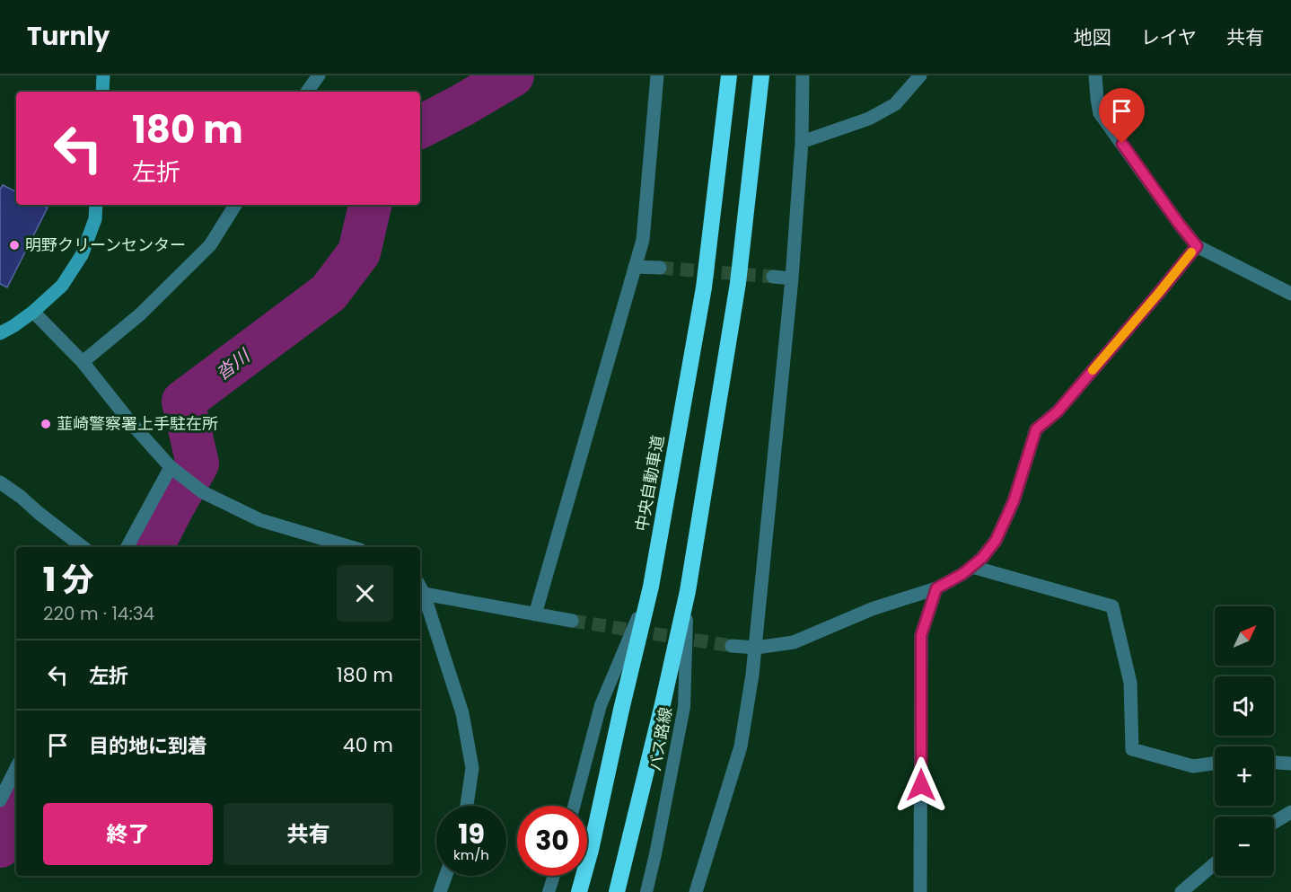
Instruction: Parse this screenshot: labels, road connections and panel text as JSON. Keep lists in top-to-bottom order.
{
  "streets": {
    "highway": ["中央自動車道"],
    "lane": ["バス路線"]
  },
  "water": ["沓川"],
  "places": ["明野クリーンセンター", "韮崎警察署上手駐在所"],
  "north": "top right",
  "page": {
    "header": "Turnly",
    "nav": ["地図", "レイヤ", "共有"],
    "turn": ["180 m", "左折"],
    "heading": ["1 分", "220 m · 14:34"],
    "map_buttons": ["+", "−"],
    "list": [
      {
        "name": "左折",
        "value": "180 m"
      },
      {
        "name": "目的地に到着",
        "value": "40 m"
      }
    ],
    "buttons": ["終了", "共有"],
    "speed": "19 km/h",
    "limit": "30"
  }
}
